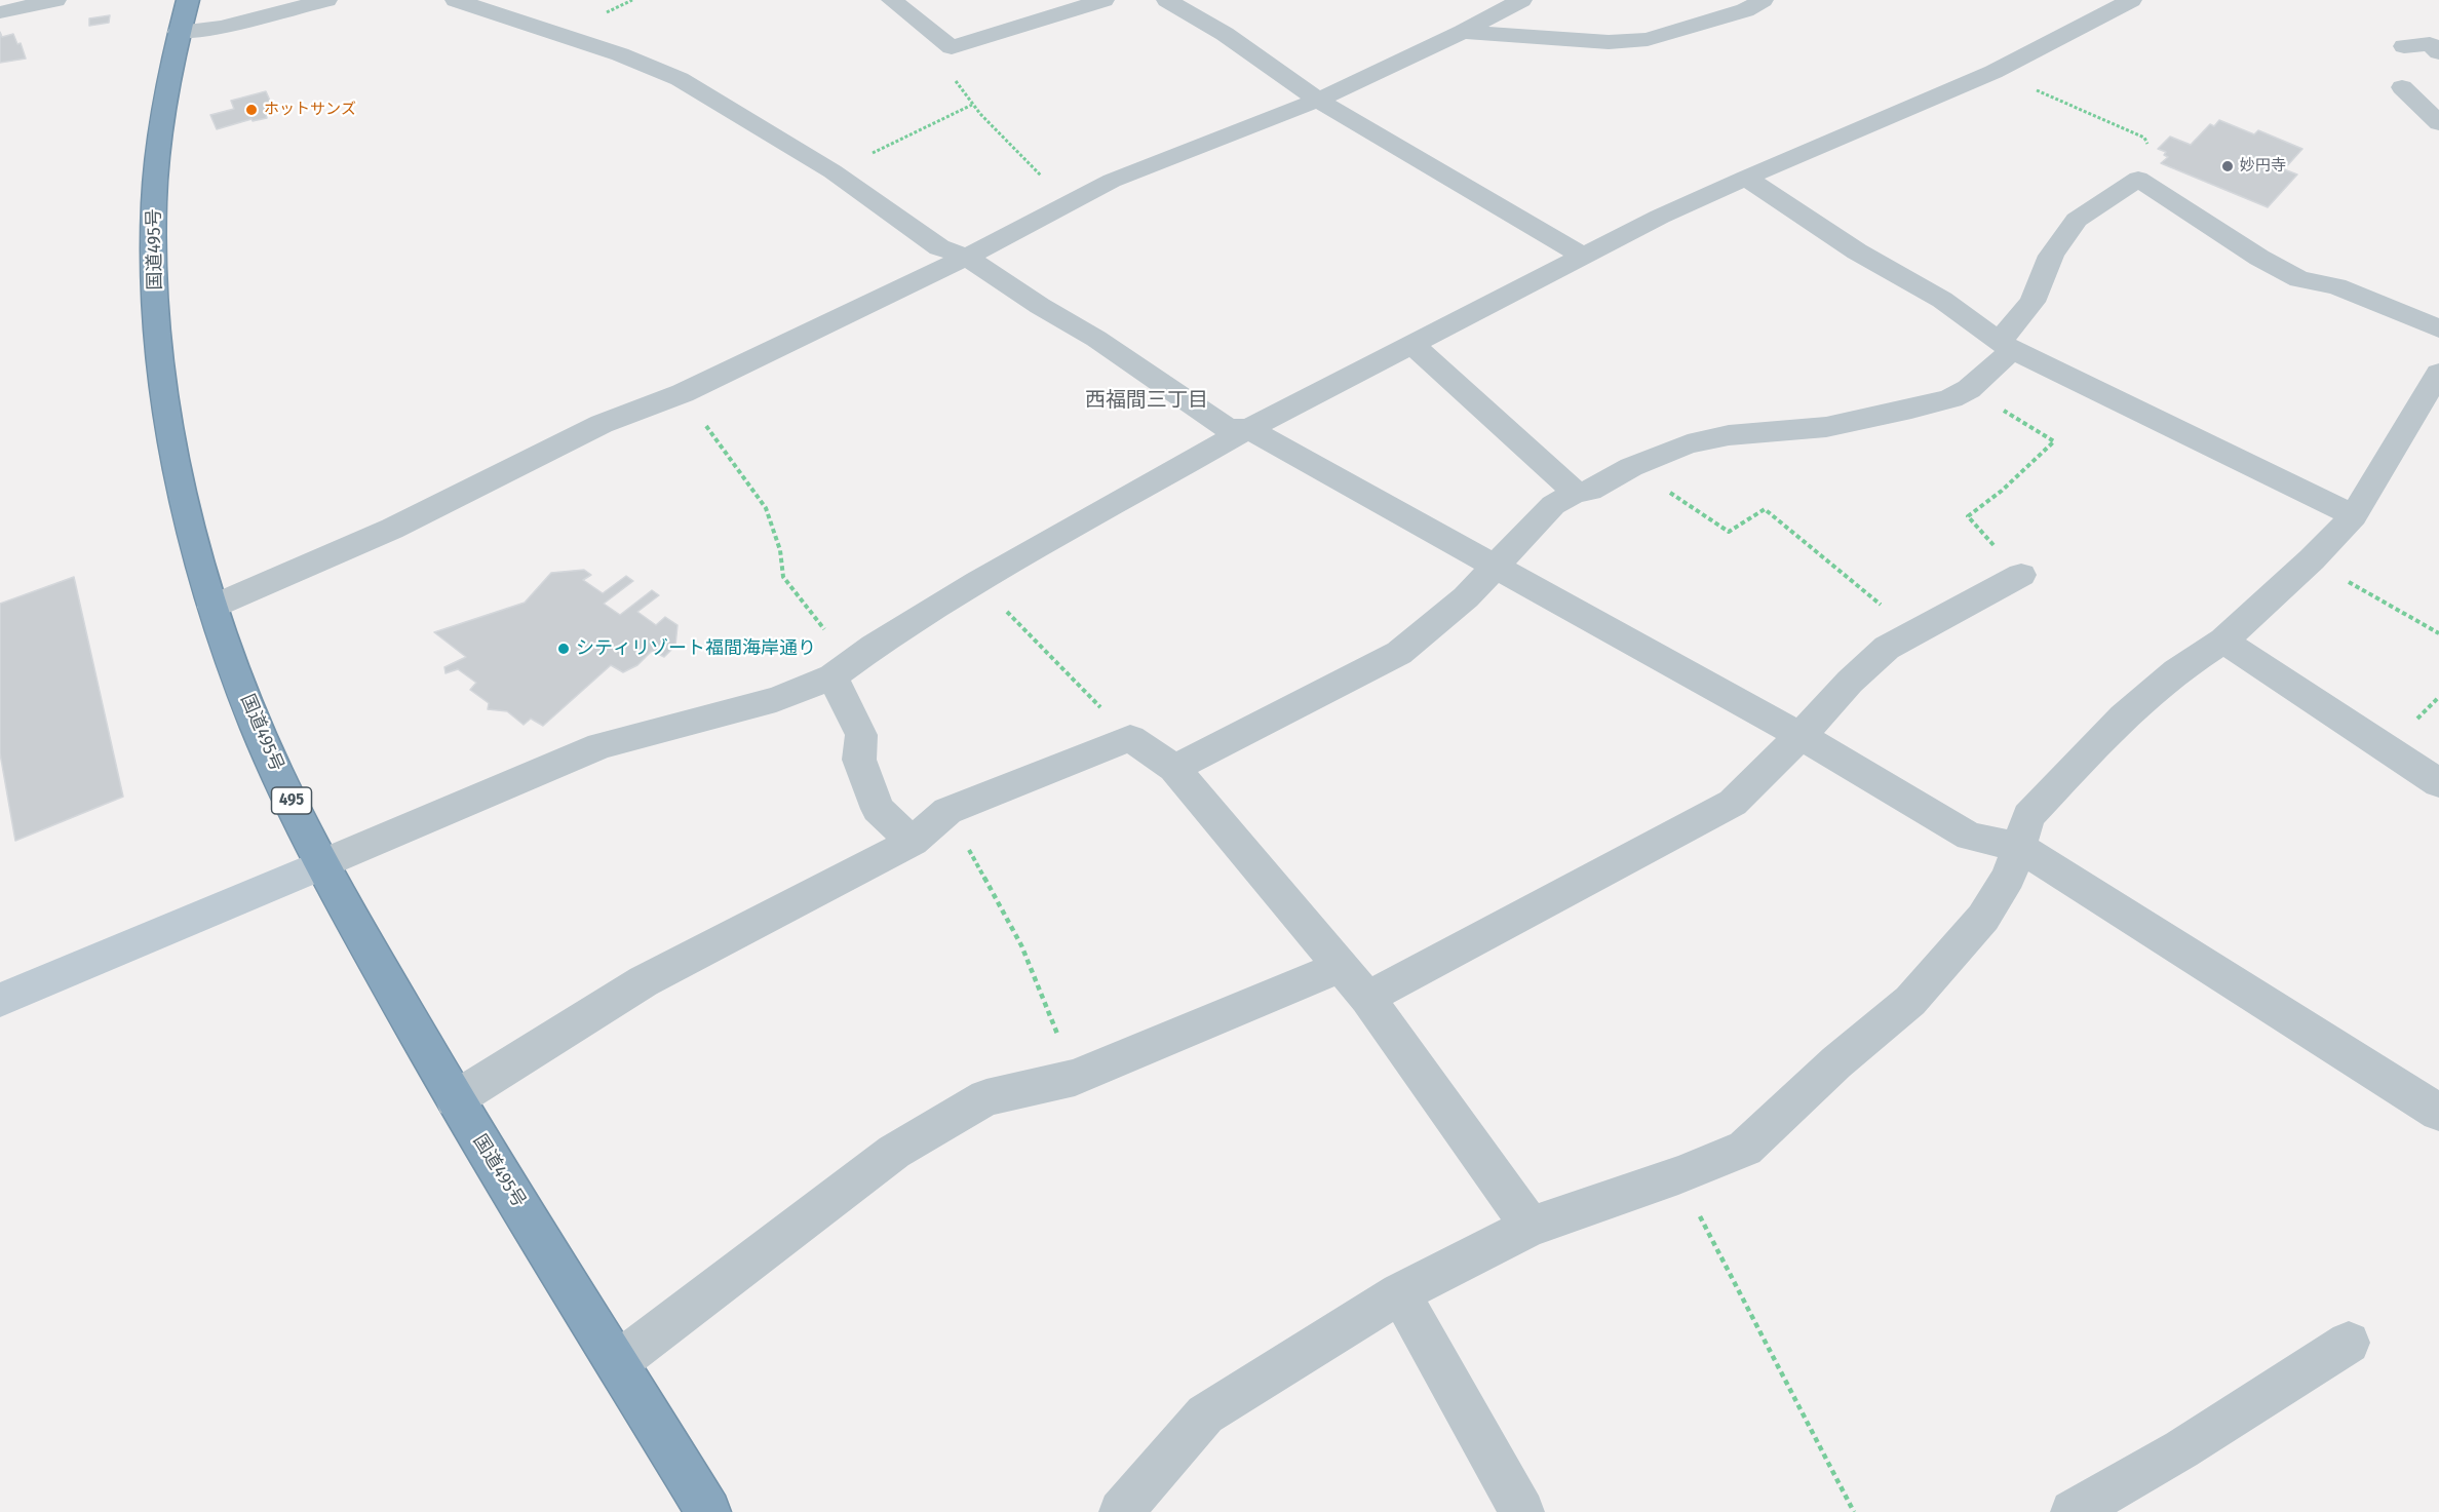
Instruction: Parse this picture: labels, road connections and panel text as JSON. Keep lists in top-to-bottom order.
{
  "streets": {
    "highway": ["国道495号", "495"]
  },
  "districts": ["西福間三丁目"],
  "places": ["ホットサンズ", "妙円寺", "シティリゾート福間海岸通り"]
}
